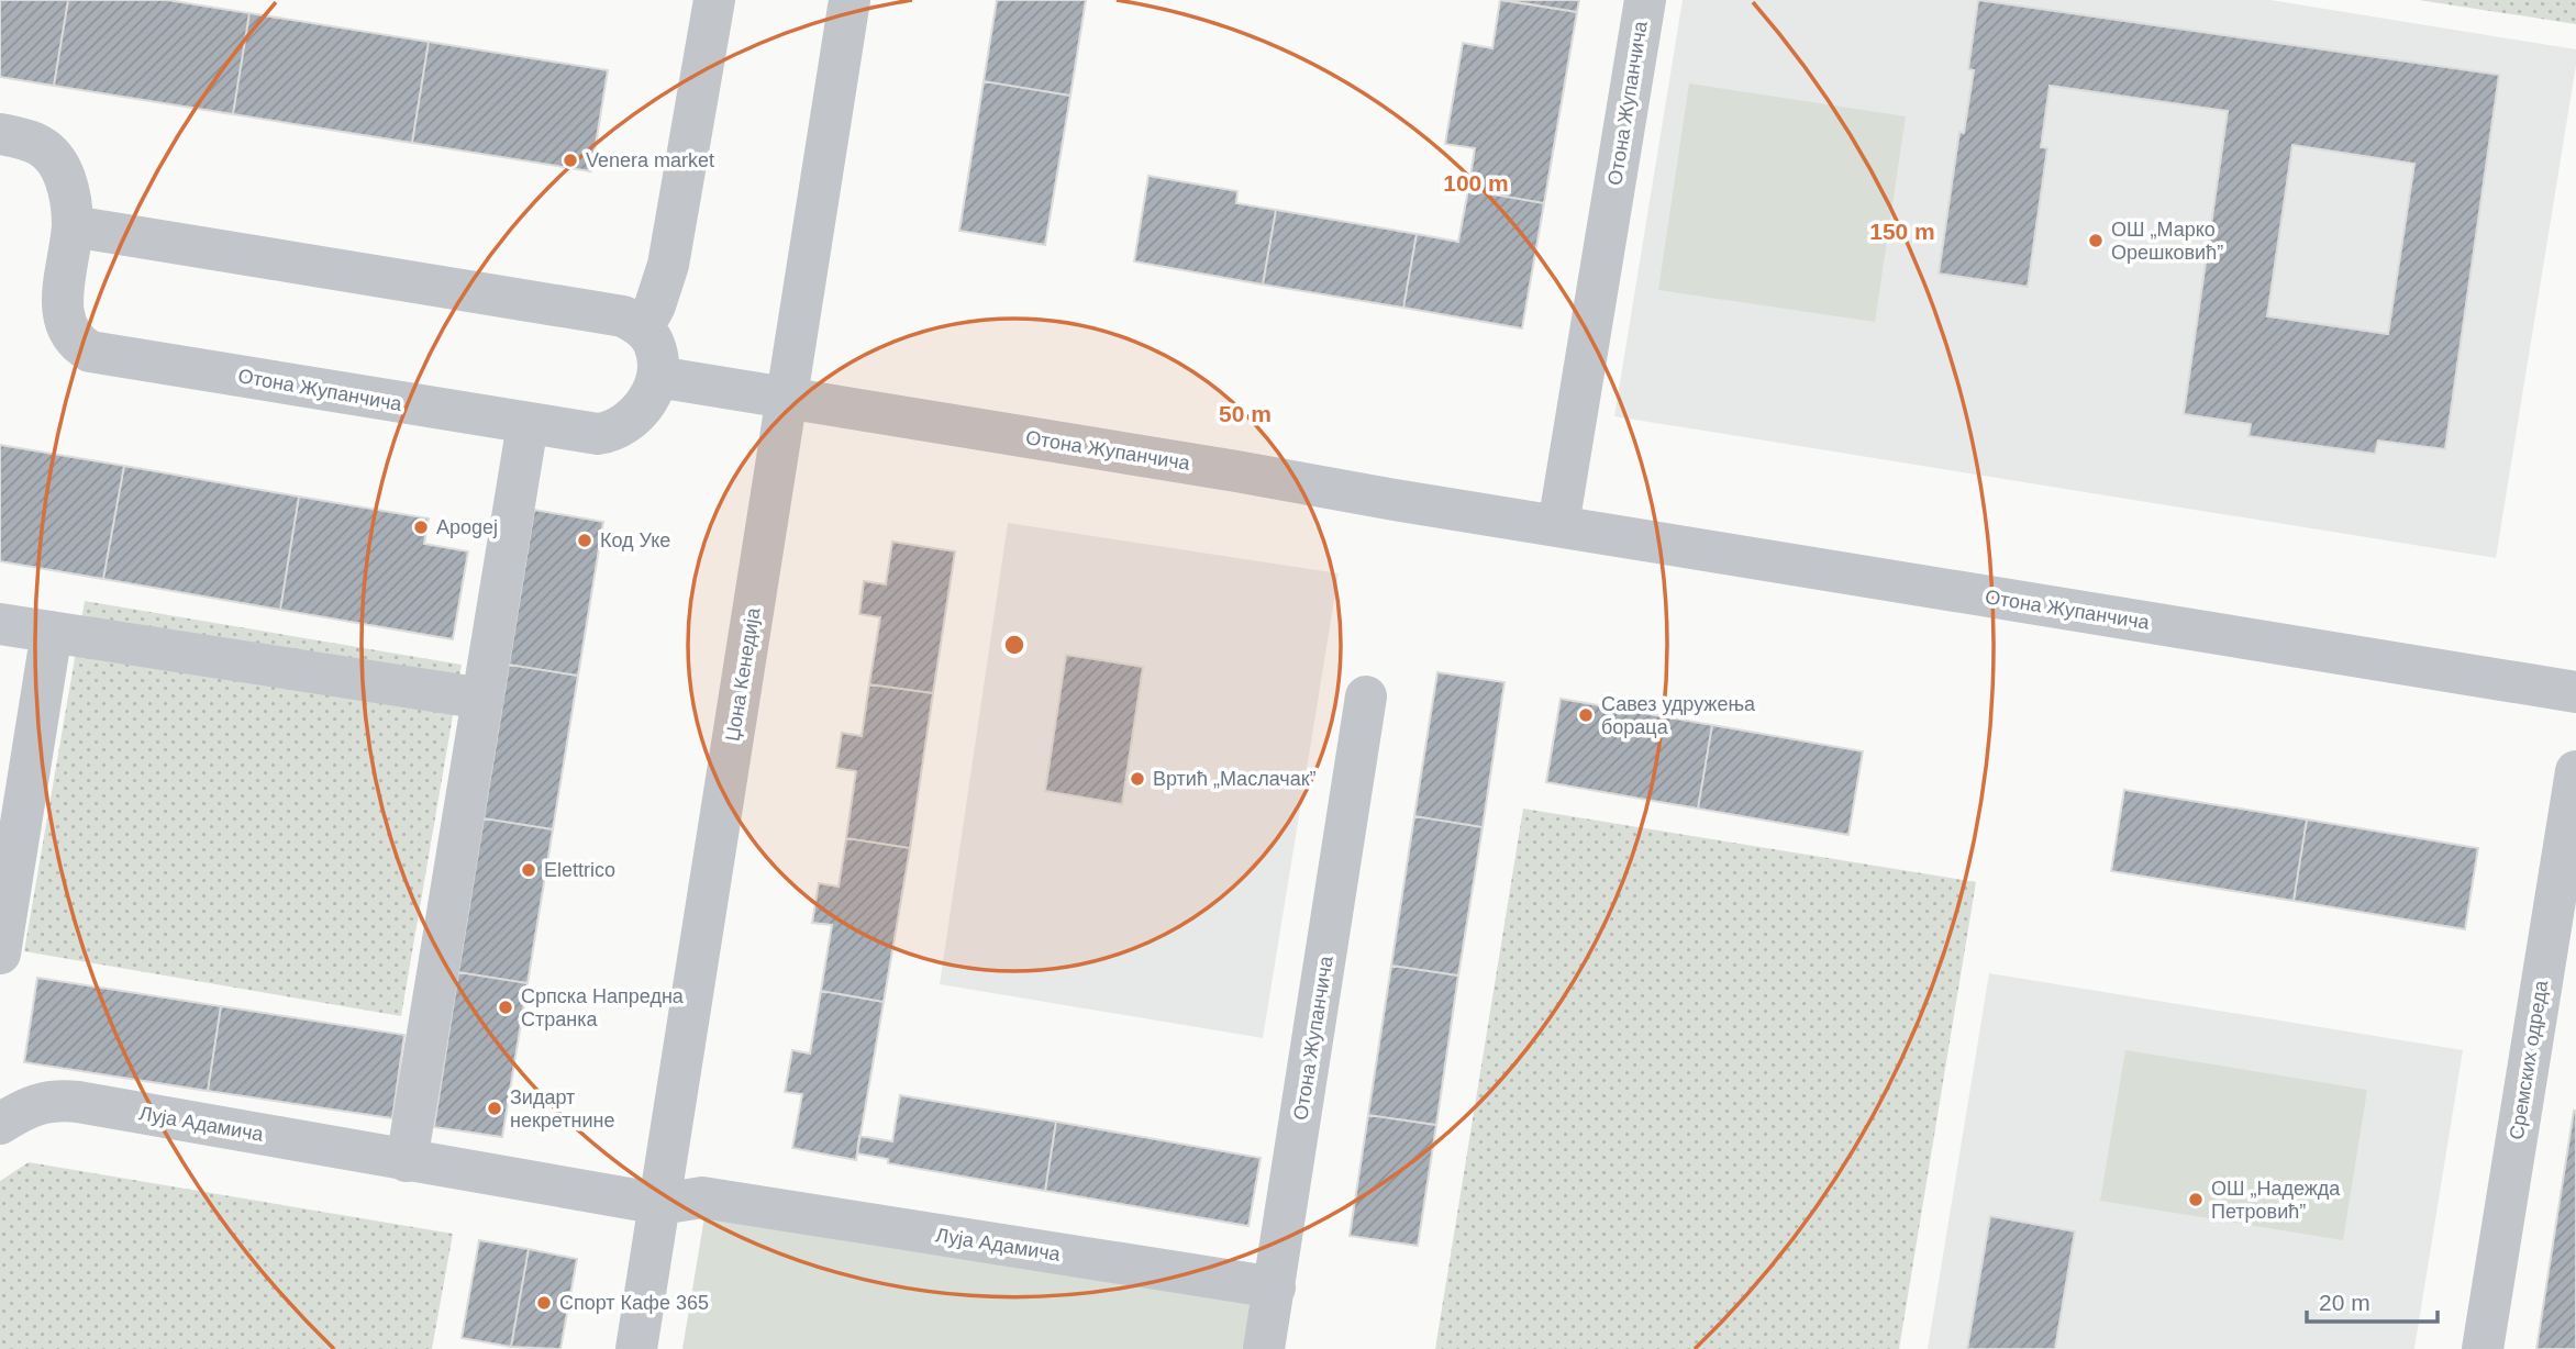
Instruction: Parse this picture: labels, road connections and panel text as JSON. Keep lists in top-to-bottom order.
{
  "streets": {
    "street": [
      "Отона Жупанчича",
      "Џона Кенедија",
      "Сремских одреда",
      "Луја Адамича"
    ]
  },
  "crossings": [
    ["Отона Жупанчича", "Џона Кенедија"],
    ["Отона Жупанчича", "Луја Адамича"],
    ["Џона Кенедија", "Луја Адамича"]
  ],
  "places": [
    "Venera market",
    "ОШ „Марко Орешковић”",
    "Apogej",
    "Код Уке",
    "Савез удружења бораца",
    "Вртић „Маслачак”",
    "Elettrico",
    "Српска Напредна Странка",
    "Зидарт некретнине",
    "ОШ „Надежда Петровић”",
    "Спорт Кафе 365"
  ],
  "scale_bar": "20 m",
  "rings": ["100 m", "150 m", "50 m"]
}
